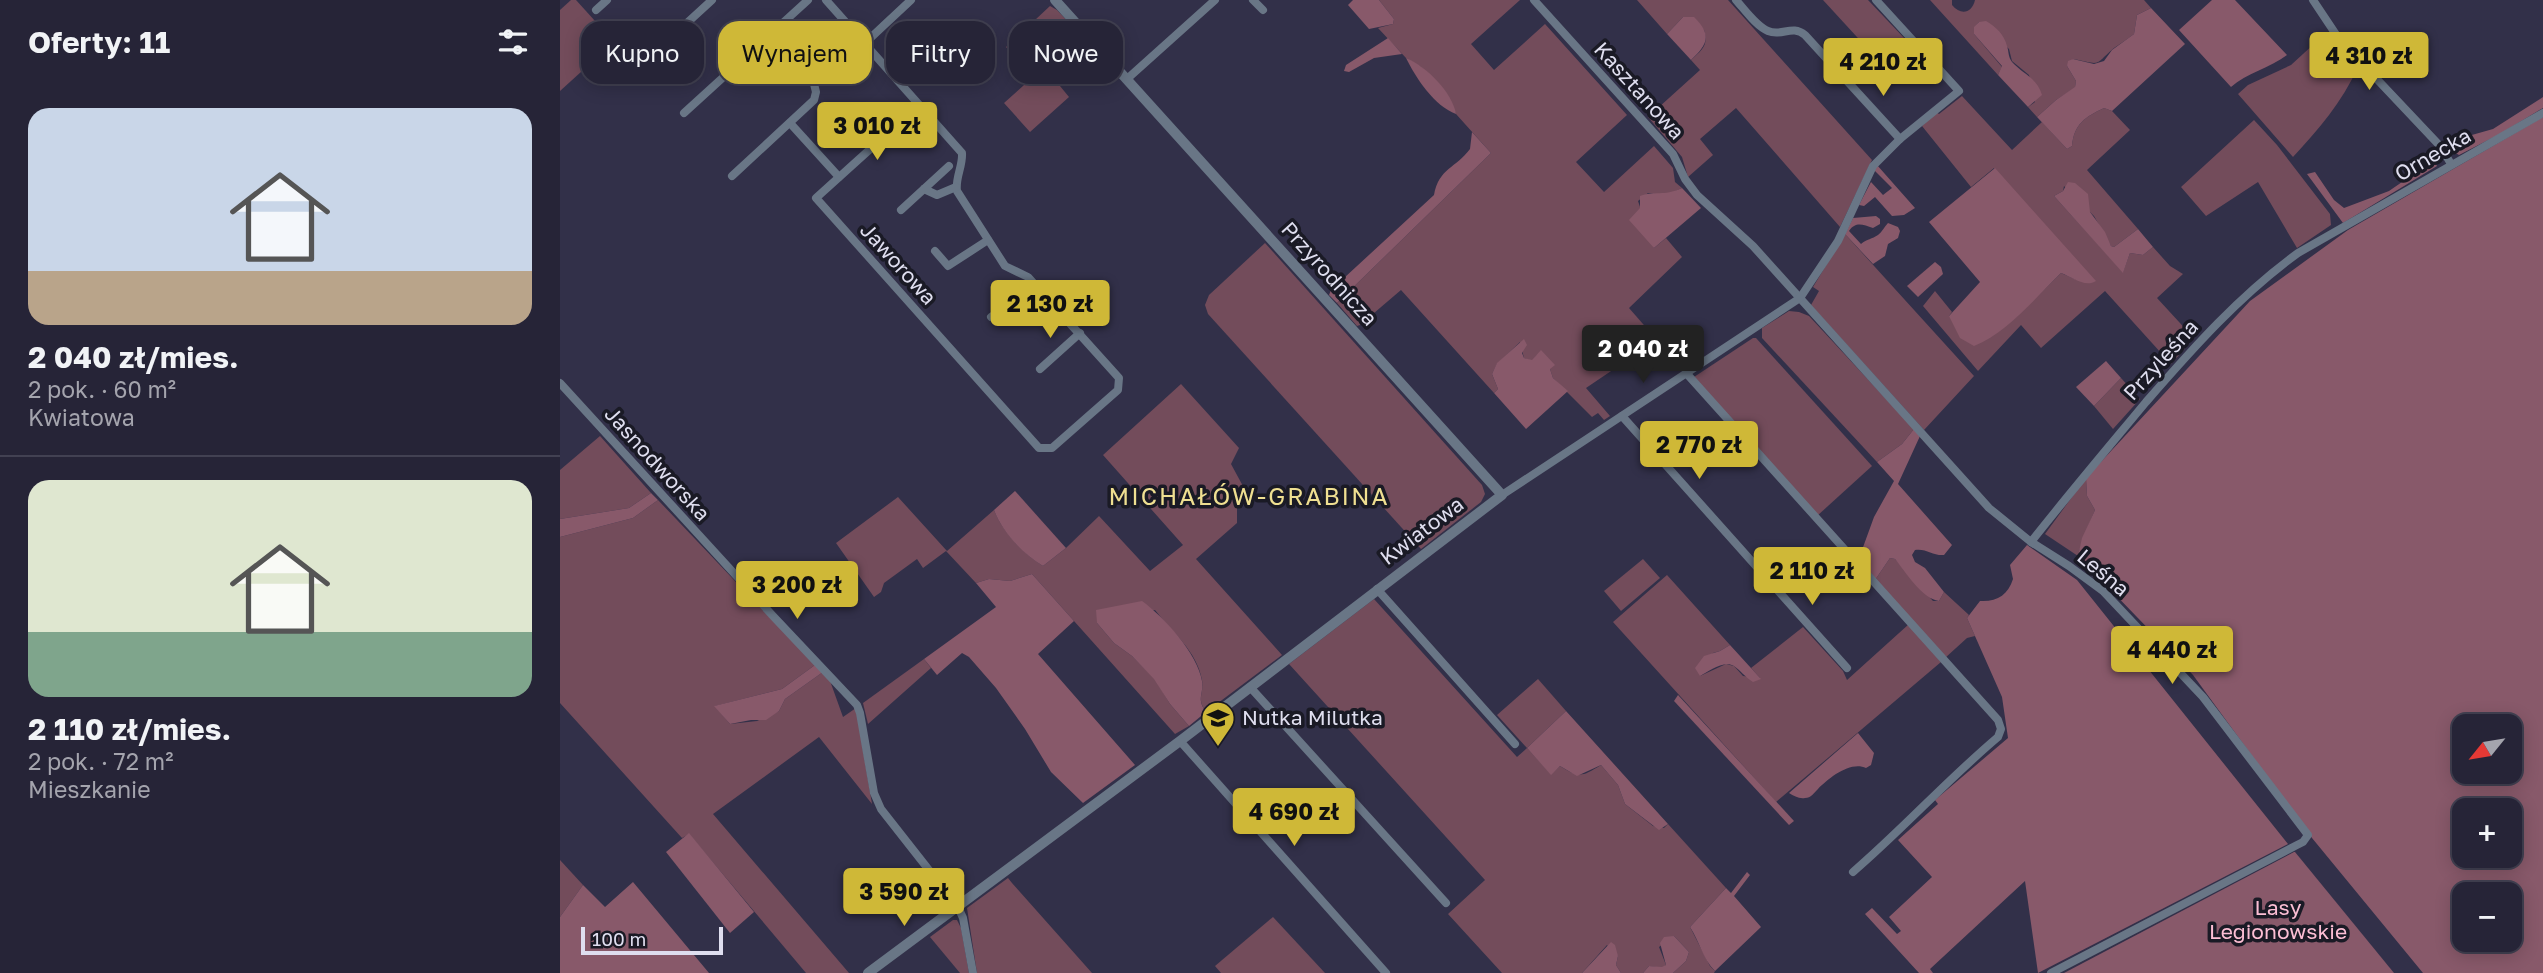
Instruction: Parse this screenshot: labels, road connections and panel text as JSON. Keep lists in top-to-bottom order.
{
  "streets": {
    "street": [
      "Kasztanowa",
      "Ornecka",
      "Jaworowa",
      "Przyrodnicza",
      "Przyleśna",
      "Jasnodworska",
      "Kwiatowa",
      "Leśna"
    ]
  },
  "crossings": [
    ["Kasztanowa", "Kwiatowa"],
    ["Kasztanowa", "Leśna"],
    ["Ornecka", "Przyleśna"],
    ["Przyrodnicza", "Kwiatowa"],
    ["Przyleśna", "Leśna"],
    ["Jasnodworska", "Kwiatowa"],
    ["Kwiatowa", "Leśna"]
  ],
  "districts": ["MICHAŁÓW-GRABINA"],
  "parks": ["Lasy Legionowskie"],
  "places": {
    "school or university": ["Nutka Milutka"]
  },
  "scale_bar": "100 m",
  "north": "bottom left",
  "page": {
    "heading": "Oferty: 11",
    "chip": [
      "Kupno",
      "Wynajem",
      "Filtry",
      "Nowe"
    ],
    "price": [
      "4 310 zł",
      "4 210 zł",
      "3 010 zł",
      "2 130 zł",
      "2 040 zł",
      "2 770 zł",
      "2 110 zł",
      "3 200 zł",
      "4 440 zł",
      "4 690 zł",
      "3 590 zł"
    ],
    "list": [
      {
        "name": "2 040 zł/mies.",
        "note": "2 pok. · 60 m² · Kwiatowa"
      },
      {
        "name": "2 110 zł/mies.",
        "note": "2 pok. · 72 m² · Mieszkanie"
      }
    ],
    "map_buttons": ["+", "−"],
    "scale": "100 m"
  }
}
